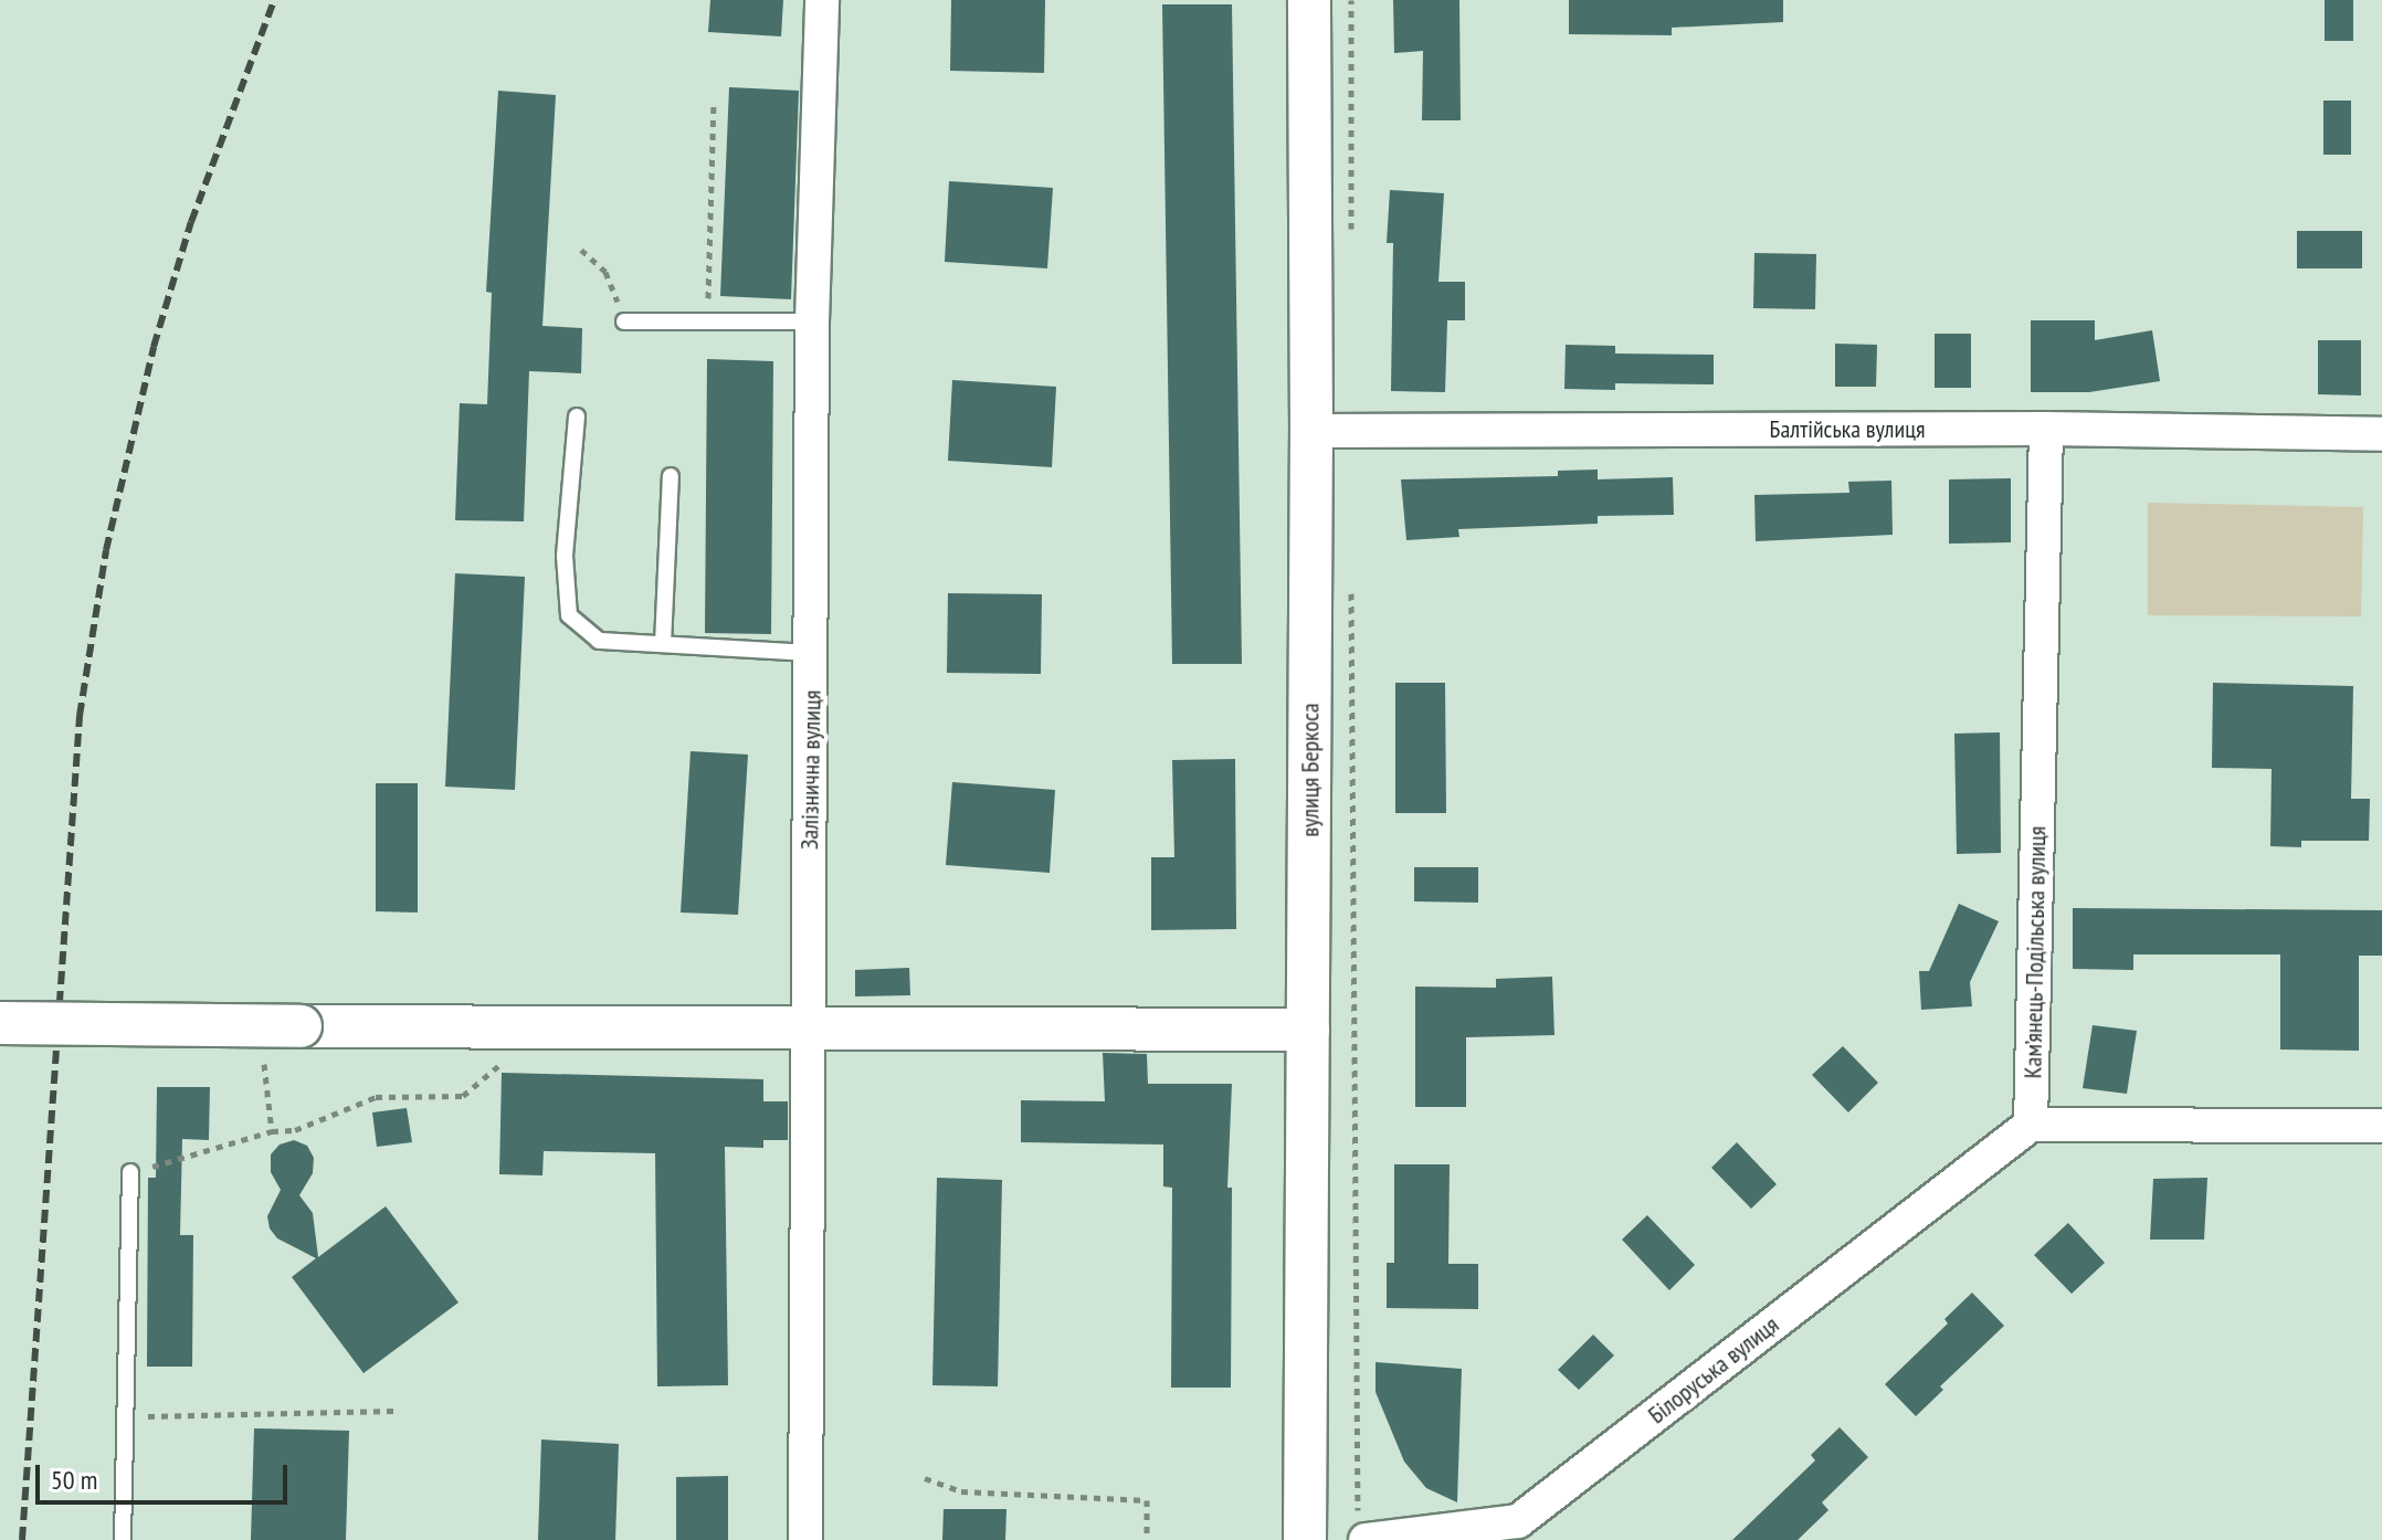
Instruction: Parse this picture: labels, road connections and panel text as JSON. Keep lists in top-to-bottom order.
{
  "streets": {
    "street": [
      "Балтійська вулиця",
      "Залізнична вулиця",
      "вулиця Беркоса",
      "Кам’янець-Подільська вулиця",
      "Білоруська вулиця"
    ]
  },
  "crossings": [
    ["Балтійська вулиця", "вулиця Беркоса"],
    ["Балтійська вулиця", "Кам’янець-Подільська вулиця"],
    ["Кам’янець-Подільська вулиця", "Білоруська вулиця"]
  ],
  "scale_bar": "50 m"
}
